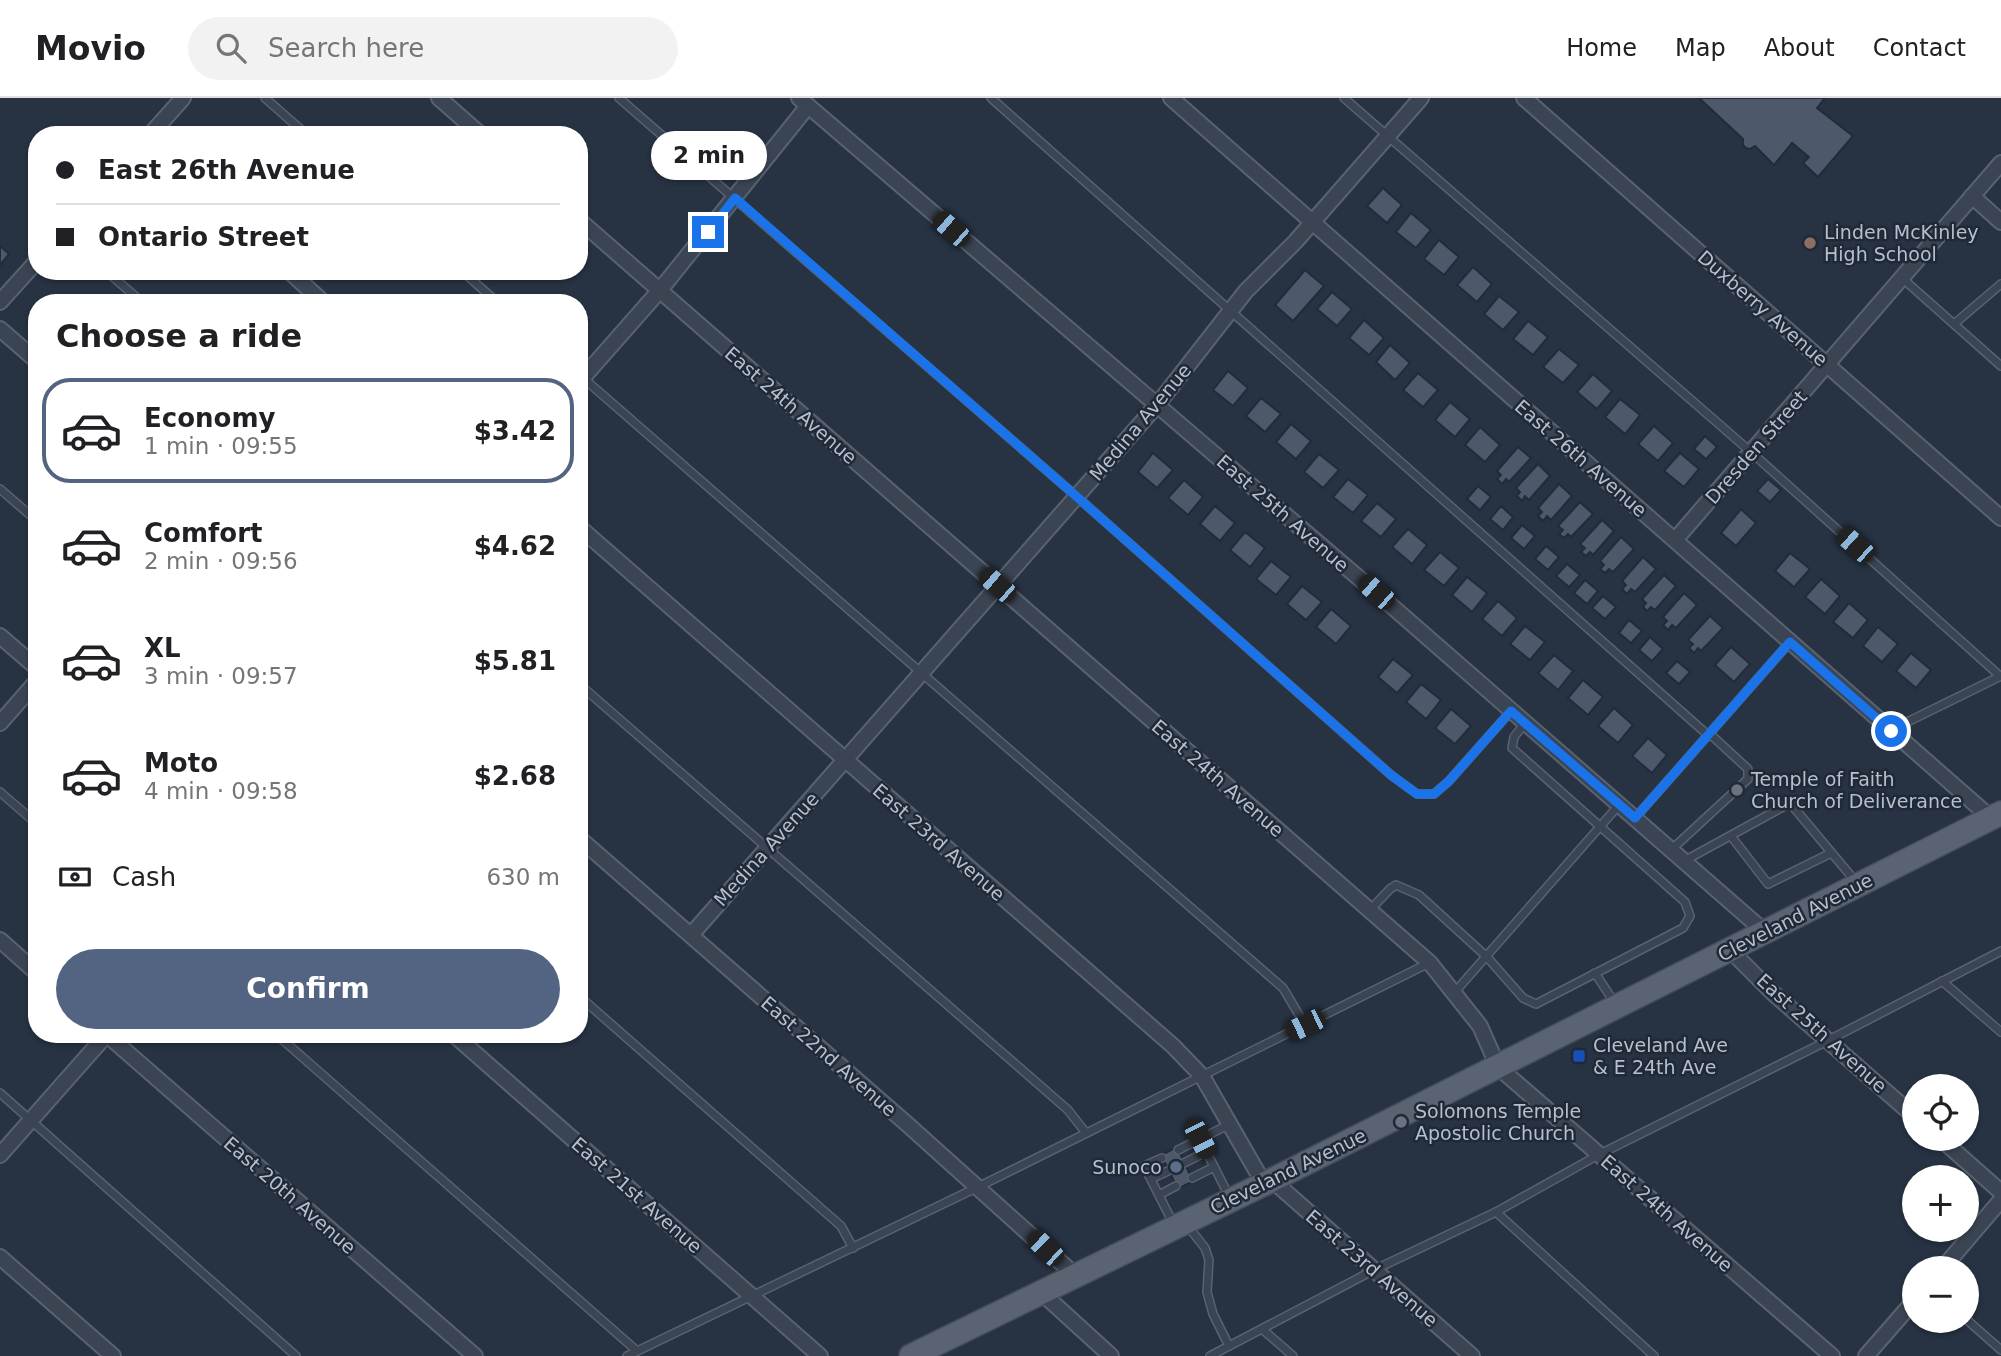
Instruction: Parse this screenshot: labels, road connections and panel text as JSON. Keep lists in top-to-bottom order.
{
  "streets": {
    "main road": ["Cleveland Avenue"],
    "street": [
      "Duxberry Avenue",
      "East 24th Avenue",
      "Medina Avenue",
      "Dresden Street",
      "East 26th Avenue",
      "East 25th Avenue",
      "East 23rd Avenue",
      "East 22nd Avenue",
      "East 20th Avenue",
      "East 21st Avenue"
    ]
  },
  "crossings": [
    ["Duxberry Avenue", "Dresden Street"],
    ["East 24th Avenue", "Medina Avenue"],
    ["East 24th Avenue", "Cleveland Avenue"],
    ["Medina Avenue", "East 26th Avenue"],
    ["Medina Avenue", "East 25th Avenue"],
    ["Medina Avenue", "East 23rd Avenue"],
    ["Medina Avenue", "East 22nd Avenue"],
    ["Dresden Street", "East 26th Avenue"],
    ["East 26th Avenue", "Cleveland Avenue"],
    ["East 25th Avenue", "Cleveland Avenue"],
    ["East 23rd Avenue", "Cleveland Avenue"],
    ["Cleveland Avenue", "East 22nd Avenue"]
  ],
  "places": {
    "other": [
      "Linden McKinley High School",
      "Temple of Faith Church of Deliverance",
      "Solomons Temple Apostolic Church",
      "Sunoco"
    ],
    "transit": ["Cleveland Ave & E 24th Ave"]
  },
  "page": {
    "header": "Movio",
    "search": "Search here",
    "nav": [
      "Home",
      "Map",
      "About",
      "Contact"
    ],
    "banner": ["East 26th Avenue", "Ontario Street"],
    "bubble": "2 min",
    "heading": "Choose a ride",
    "list": [
      {
        "name": "Economy",
        "note": "1 min · 09:55",
        "value": "$3.42"
      },
      {
        "name": "Comfort",
        "note": "2 min · 09:56",
        "value": "$4.62"
      },
      {
        "name": "XL",
        "note": "3 min · 09:57",
        "value": "$5.81"
      },
      {
        "name": "Moto",
        "note": "4 min · 09:58",
        "value": "$2.68"
      }
    ],
    "pay": ["Cash", "630 m"],
    "buttons": "Confirm",
    "map_buttons": ["+", "−"]
  }
}
